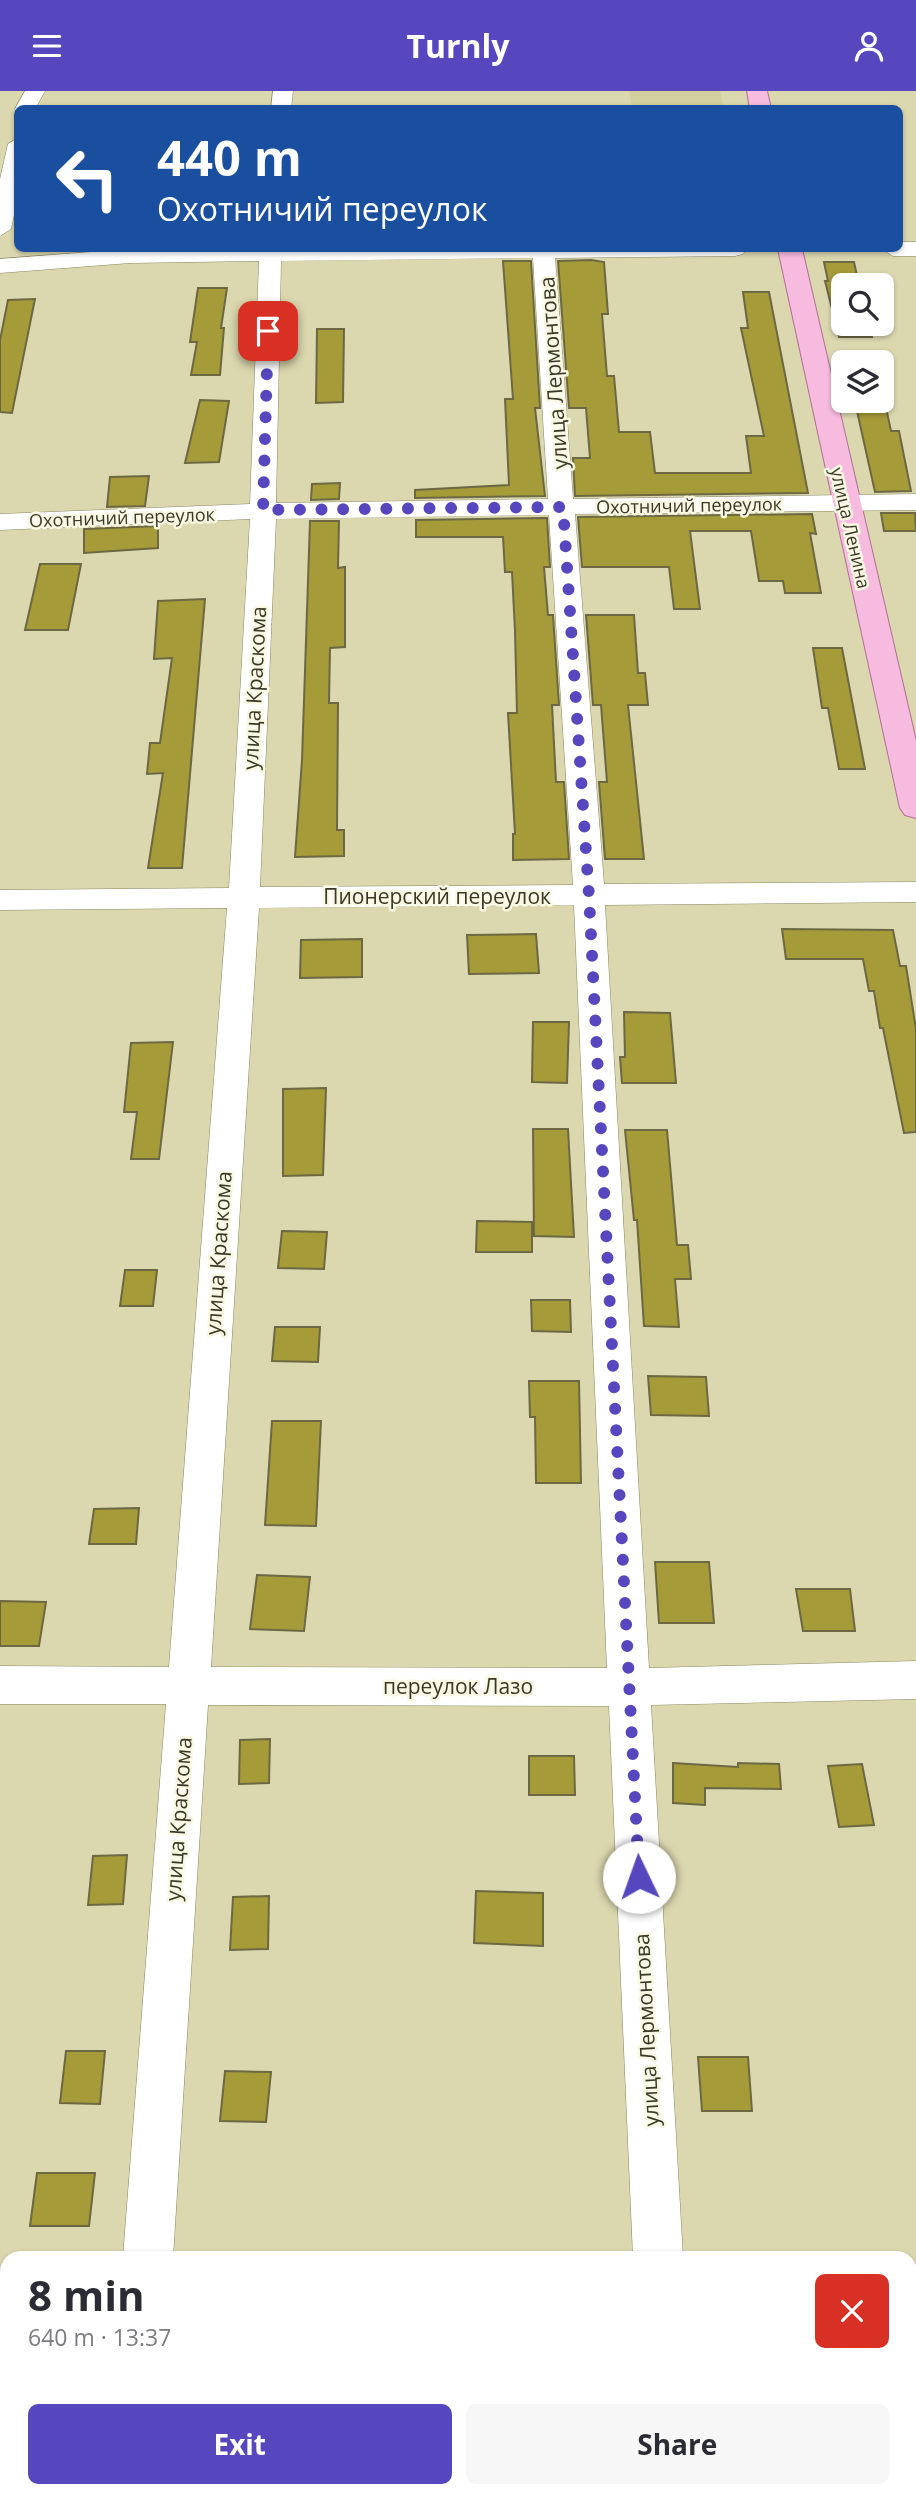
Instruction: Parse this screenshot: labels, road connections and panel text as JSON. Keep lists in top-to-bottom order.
{
  "streets": {
    "main road": ["улица Ленина"],
    "street": [
      "улица Лермонтова",
      "Охотничий переулок",
      "улица Краскома",
      "Пионерский переулок",
      "переулок Лазо"
    ]
  },
  "crossings": [
    ["улица Лермонтова", "Охотничий переулок"],
    ["улица Лермонтова", "Пионерский переулок"],
    ["улица Лермонтова", "переулок Лазо"],
    ["Охотничий переулок", "улица Ленина"],
    ["Охотничий переулок", "улица Краскома"],
    ["улица Краскома", "Пионерский переулок"],
    ["улица Краскома", "переулок Лазо"]
  ],
  "page": {
    "header": "Turnly",
    "turn": ["440 m", "Охотничий переулок"],
    "heading": ["8 min", "640 m · 13:37"],
    "buttons": ["Exit", "Share"]
  }
}
